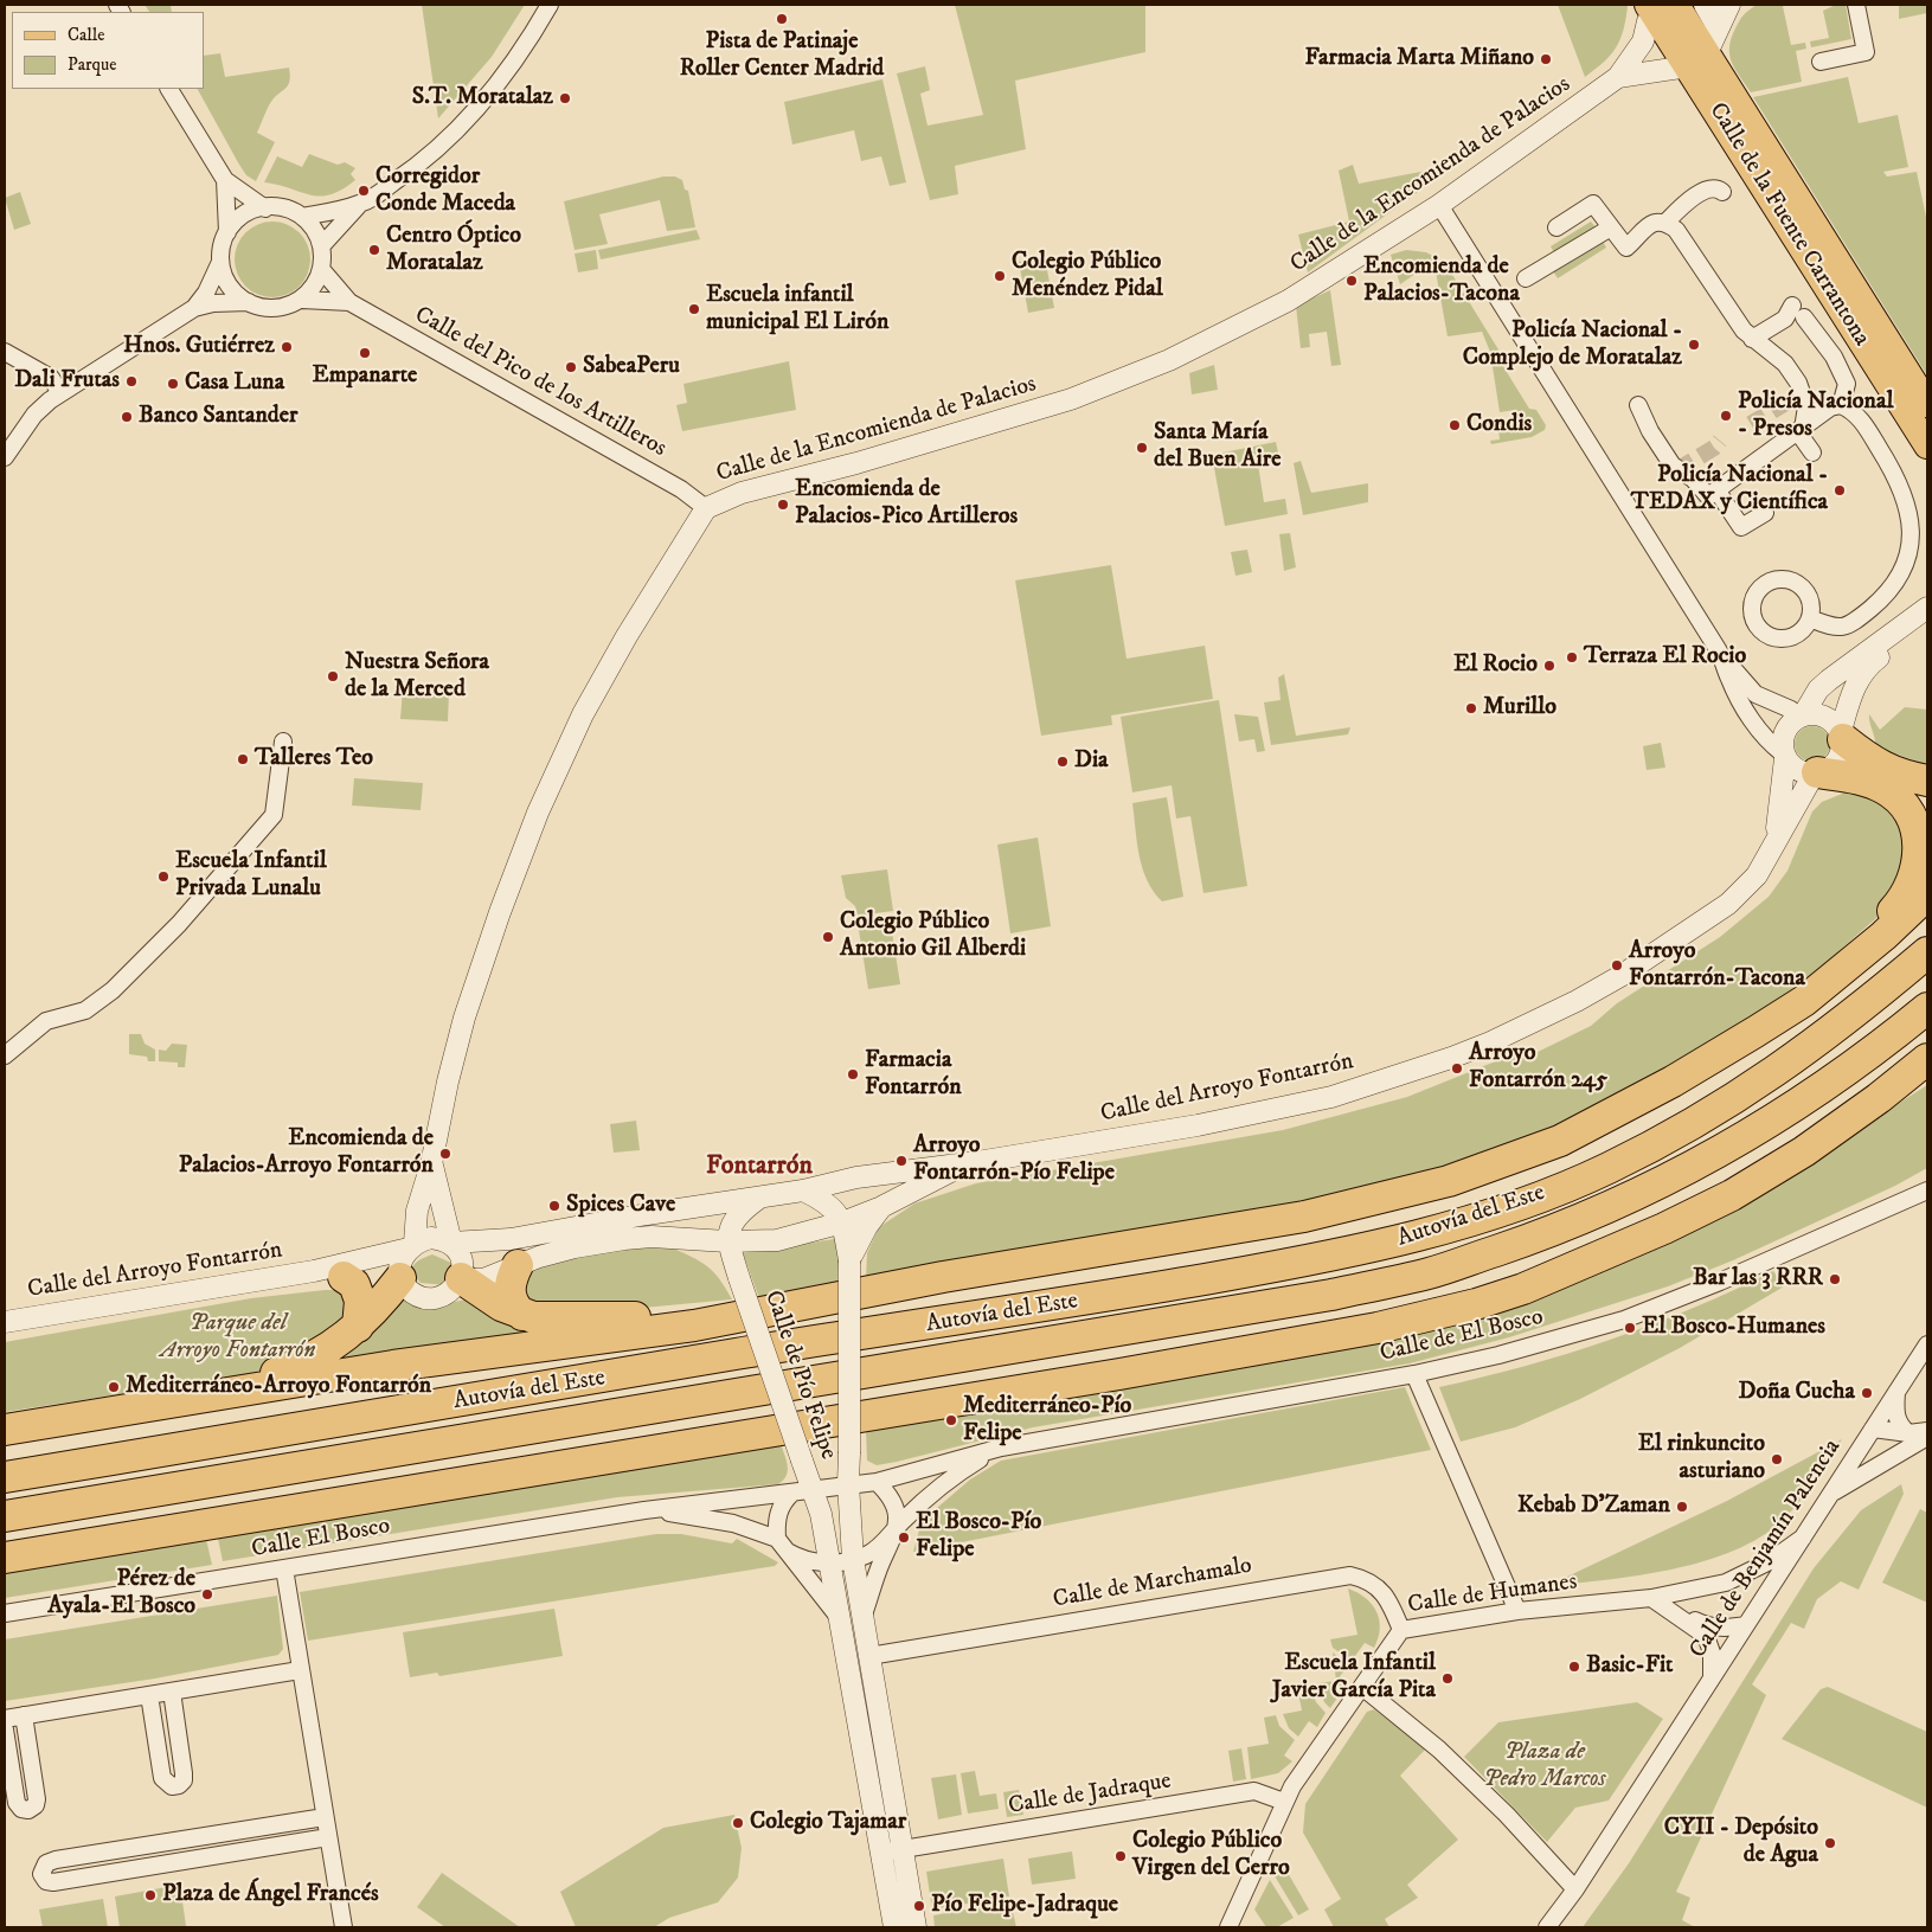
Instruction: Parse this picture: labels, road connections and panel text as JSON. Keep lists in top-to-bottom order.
{
  "streets": {
    "highway": ["Autovía del Este"],
    "main road": ["Calle de la Fuente Carrantona"],
    "street": [
      "Calle de la Encomienda de Palacios",
      "Calle del Pico de los Artilleros",
      "Calle del Arroyo Fontarrón",
      "Calle de El Bosco",
      "Calle de Pío Felipe",
      "Calle El Bosco",
      "Calle de Benjamín Palencia",
      "Calle de Marchamalo",
      "Calle de Humanes",
      "Calle de Jadraque"
    ]
  },
  "crossings": [
    ["Calle de la Encomienda de Palacios", "Calle de la Fuente Carrantona"],
    ["Calle de la Encomienda de Palacios", "Calle del Pico de los Artilleros"],
    ["Calle de la Encomienda de Palacios", "Calle del Arroyo Fontarrón"],
    ["Calle del Arroyo Fontarrón", "Calle de Pío Felipe"],
    ["Calle de El Bosco", "Calle de Pío Felipe"],
    ["Calle de Pío Felipe", "Calle El Bosco"],
    ["Calle de Pío Felipe", "Calle de Marchamalo"],
    ["Calle de Pío Felipe", "Calle de Jadraque"],
    ["Calle de Benjamín Palencia", "Calle de Humanes"],
    ["Calle de Marchamalo", "Calle de Humanes"],
    ["Calle de Humanes", "Calle de Jadraque"]
  ],
  "districts": ["Fontarrón"],
  "parks": ["Parque del Arroyo Fontarrón", "Plaza de Pedro Marcos"],
  "places": [
    "Pista de Patinaje Roller Center Madrid",
    "Farmacia Marta Miñano",
    "S.T. Moratalaz",
    "Corregidor Conde Maceda",
    "Centro Óptico Moratalaz",
    "Colegio Público Menéndez Pidal",
    "Encomienda de Palacios-Tacona",
    "Escuela infantil municipal El Lirón",
    "Policía Nacional - Complejo de Moratalaz",
    "Hnos. Gutiérrez",
    "Empanarte",
    "SabeaPeru",
    "Dali Frutas",
    "Casa Luna",
    "Policía Nacional - Presos",
    "Banco Santander",
    "Condis",
    "Santa María del Buen Aire",
    "Policía Nacional - TEDAX y Científica",
    "Encomienda de Palacios-Pico Artilleros",
    "Terraza El Rocio",
    "El Rocio",
    "Nuestra Señora de la Merced",
    "Murillo",
    "Talleres Teo",
    "Dia",
    "Escuela Infantil Privada Lunalu",
    "Colegio Público Antonio Gil Alberdi",
    "Arroyo Fontarrón-Tacona",
    "Arroyo Fontarrón 245",
    "Farmacia Fontarrón",
    "Encomienda de Palacios-Arroyo Fontarrón",
    "Arroyo Fontarrón-Pío Felipe",
    "Spices Cave",
    "Bar las 3 RRR",
    "El Bosco-Humanes",
    "Mediterráneo-Arroyo Fontarrón",
    "Doña Cucha",
    "Mediterráneo-Pío Felipe",
    "El rinkuncito asturiano",
    "Kebab D'Zaman",
    "El Bosco-Pío Felipe",
    "Pérez de Ayala-El Bosco",
    "Basic-Fit",
    "Escuela Infantil Javier García Pita",
    "Colegio Tajamar",
    "CYII - Depósito de Agua",
    "Colegio Público Virgen del Cerro",
    "Plaza de Ángel Francés",
    "Pío Felipe-Jadraque"
  ],
  "legend": ["Calle", "Parque"]
}
